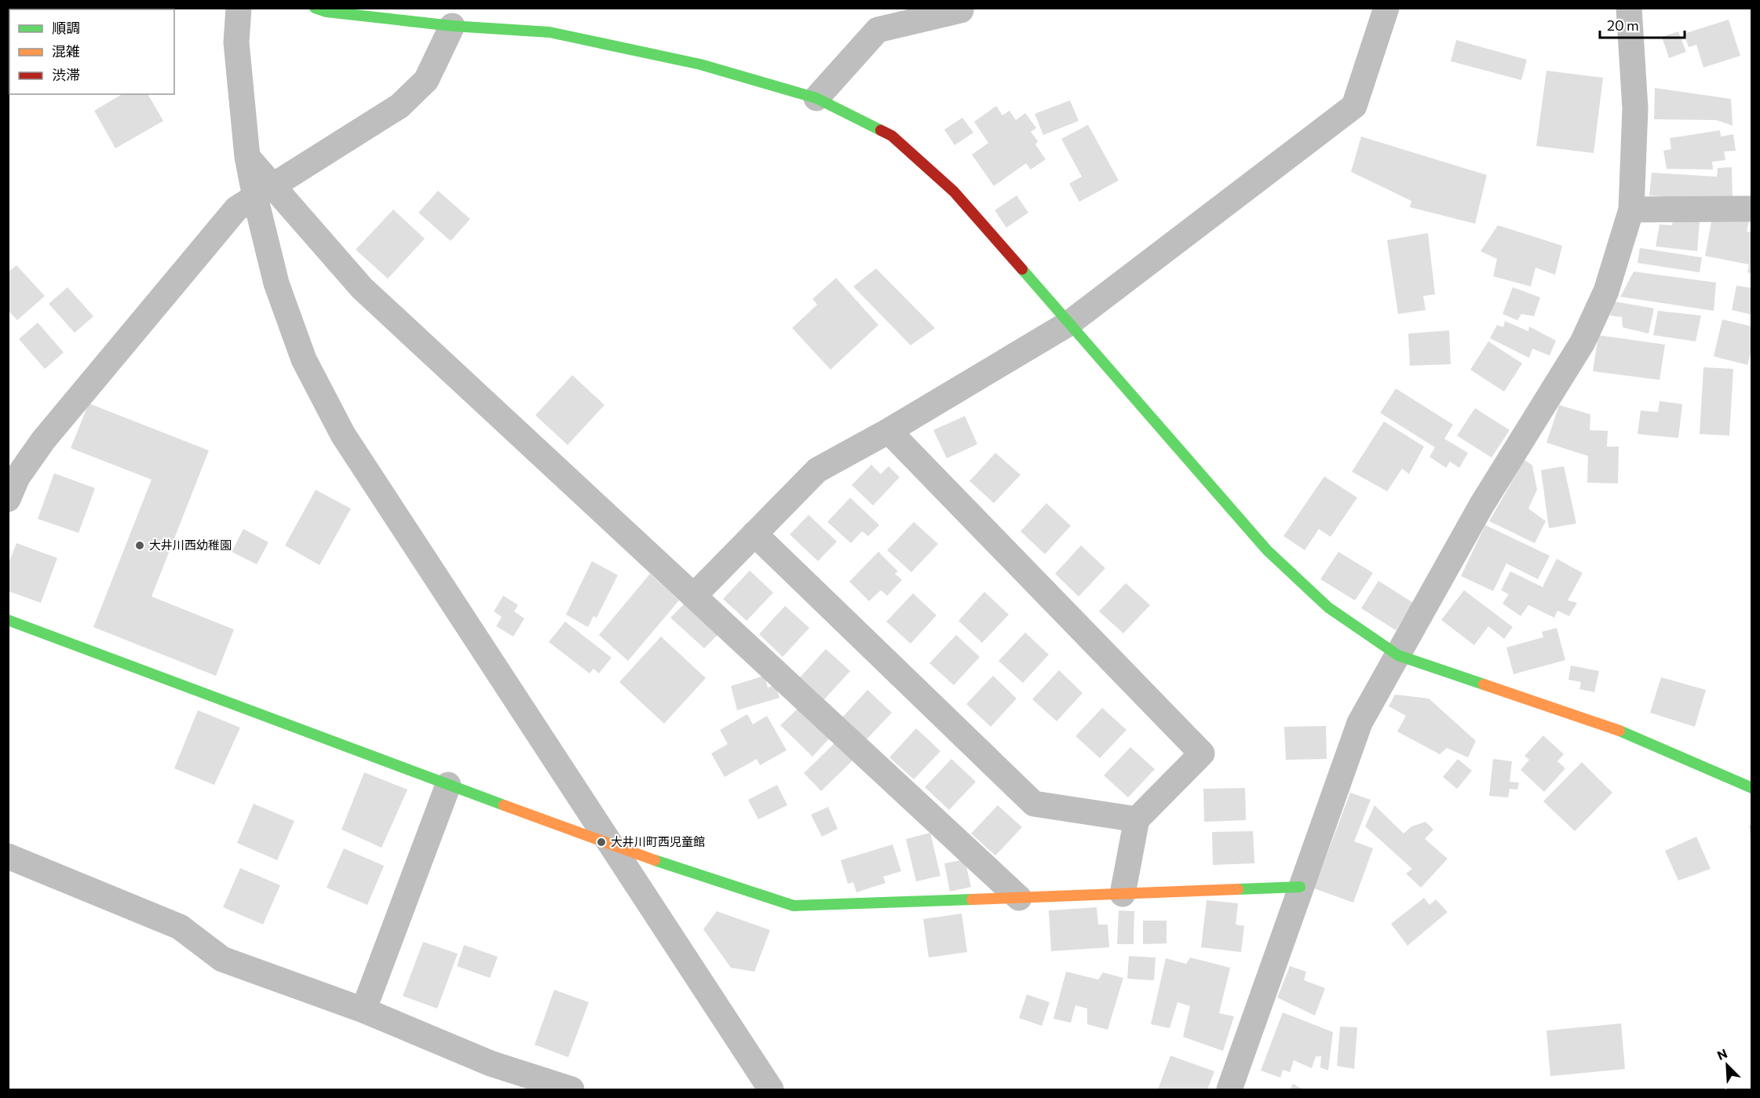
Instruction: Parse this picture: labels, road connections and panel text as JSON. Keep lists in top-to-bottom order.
{
  "places": ["大井川西幼稚園", "大井川町西児童館"],
  "legend": ["順調", "混雑", "渋滞"],
  "scale_bar": "20 m",
  "north": "top left"
}
